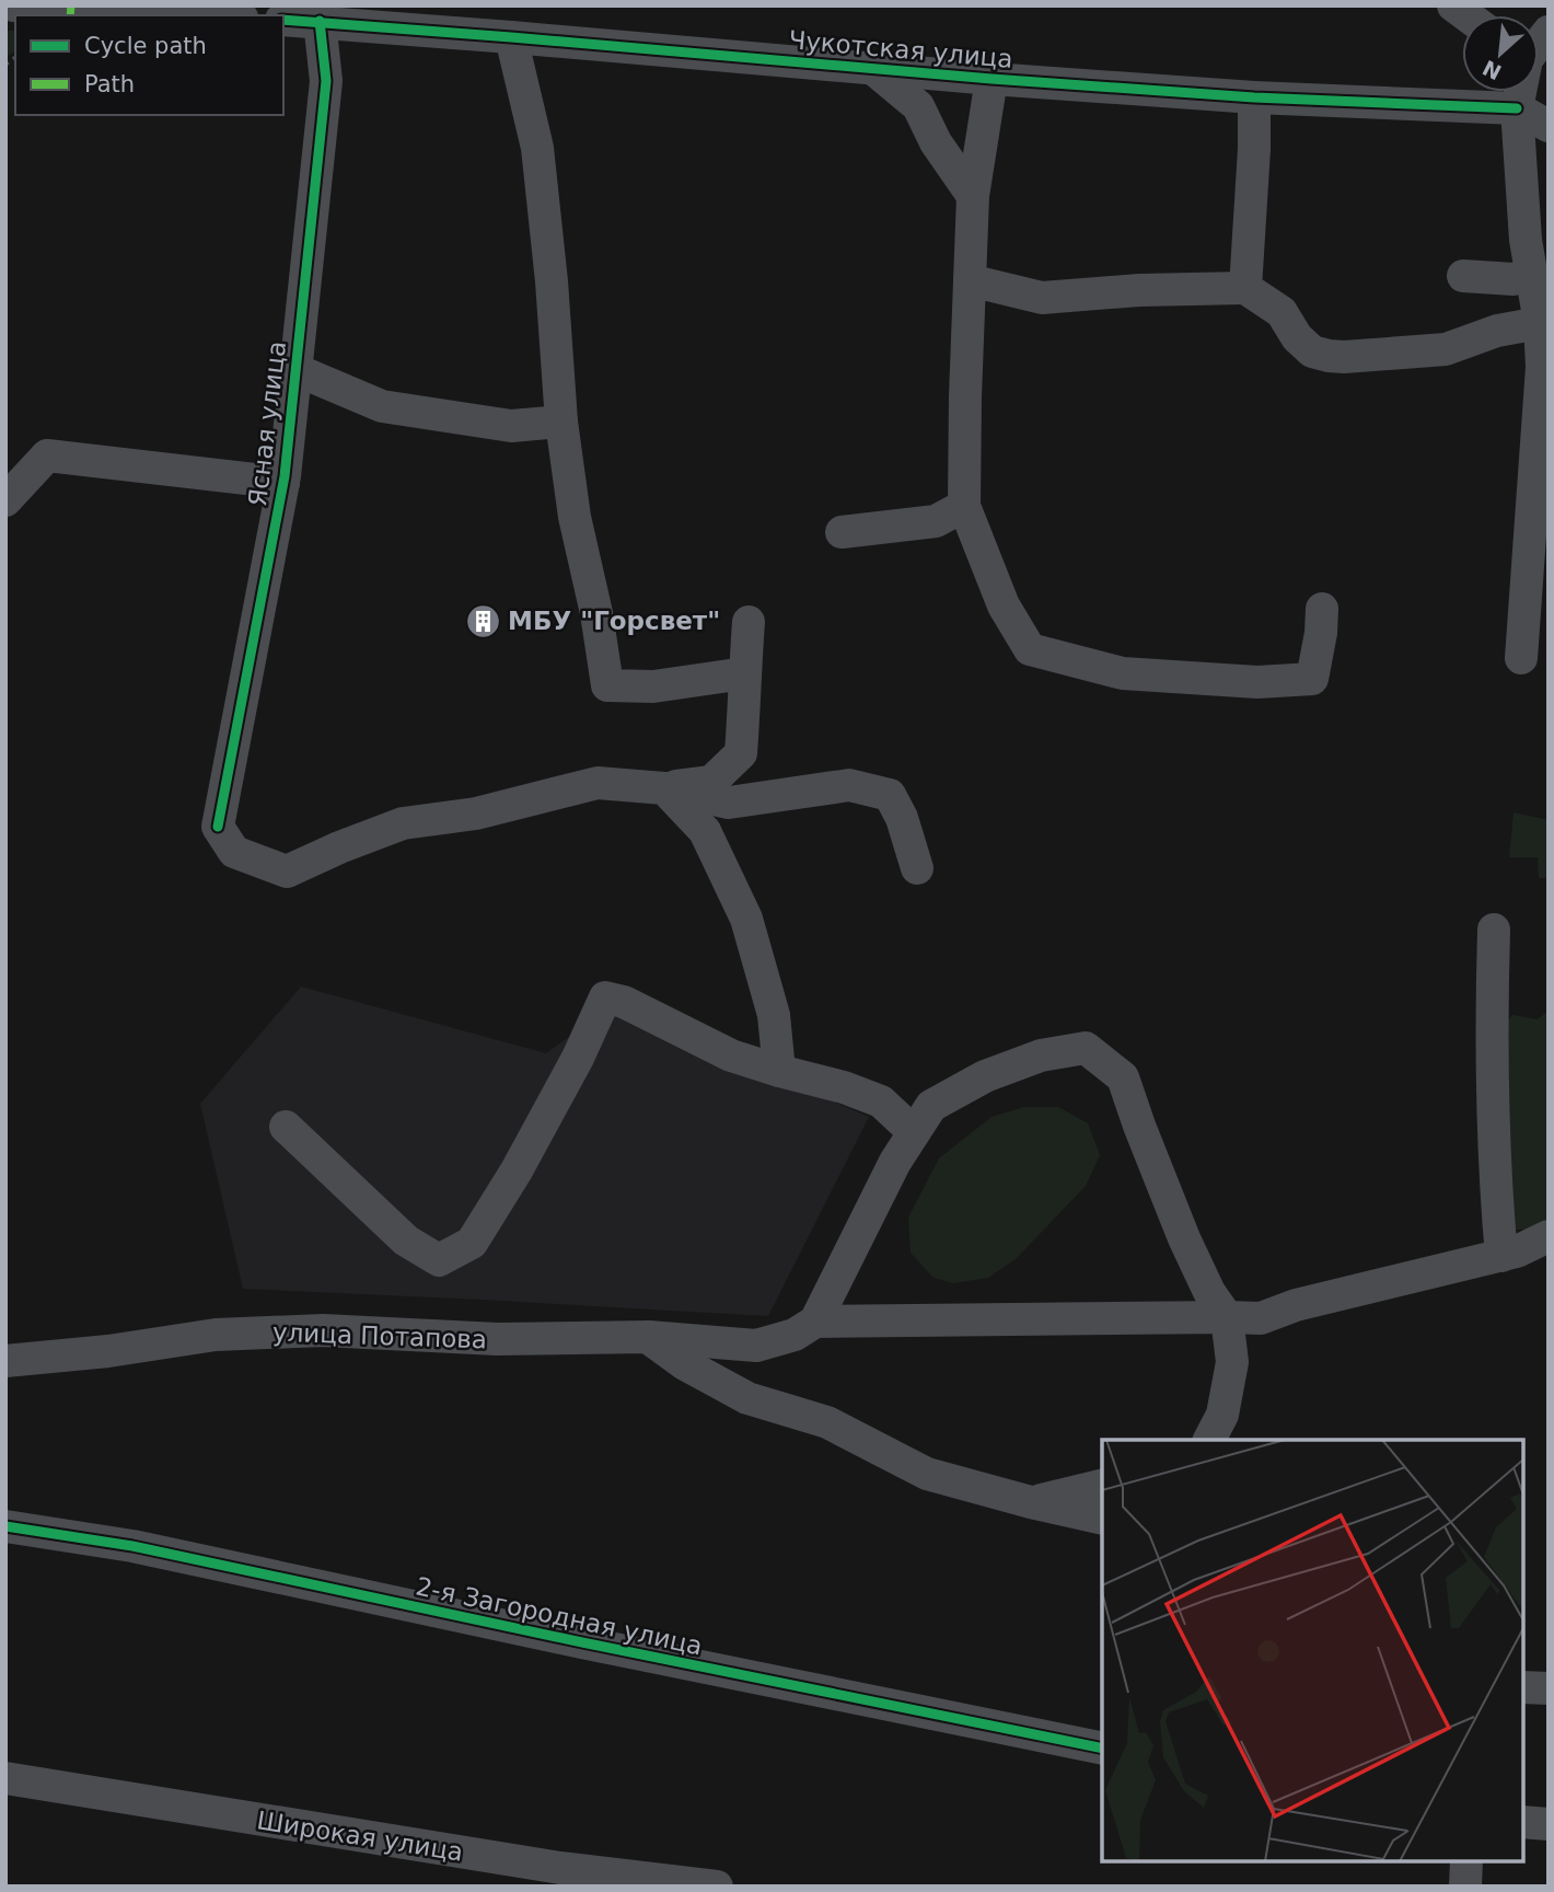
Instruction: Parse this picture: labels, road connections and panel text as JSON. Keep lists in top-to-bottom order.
{
  "streets": {
    "street": [
      "Чукотская улица",
      "Ясная улица",
      "улица Потапова",
      "2-я Загородная улица",
      "Широкая улица"
    ]
  },
  "crossings": [
    ["Чукотская улица", "Ясная улица"]
  ],
  "places": {
    "building": ["МБУ \"Горсвет\""]
  },
  "legend": ["Cycle path", "Path"],
  "north": "bottom left"
}
